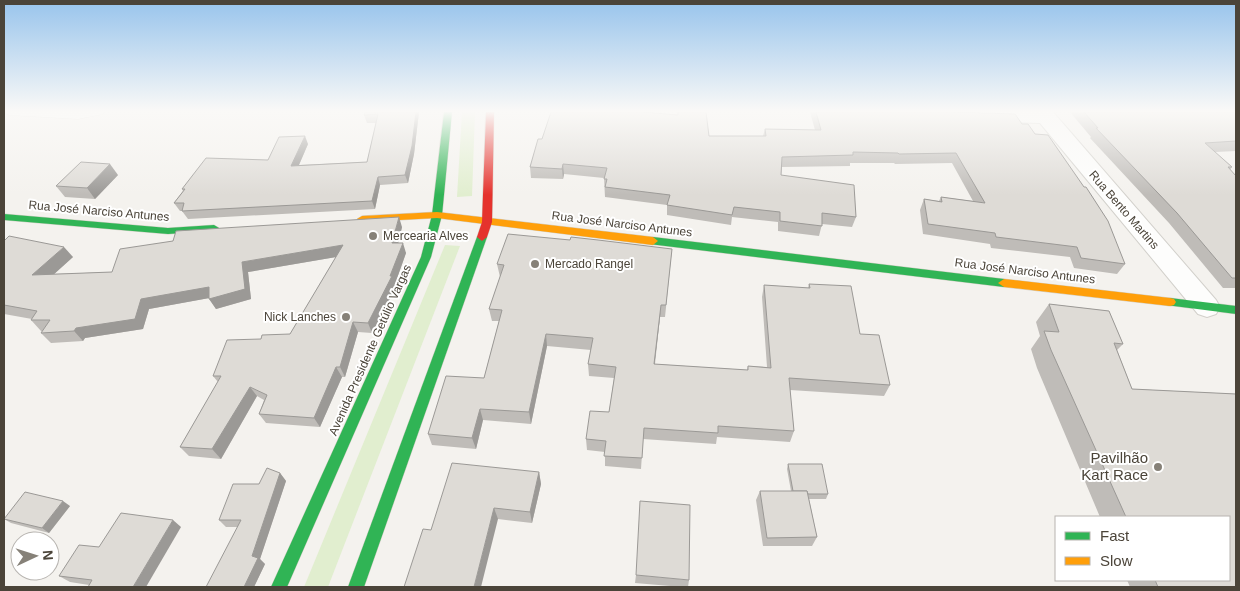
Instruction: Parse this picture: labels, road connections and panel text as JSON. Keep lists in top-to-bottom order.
{
  "streets": {
    "main road": ["Rua José Narciso Antunes", "Avenida Presidente Getúlio Vargas"],
    "street": ["Rua Bento Martins"]
  },
  "crossings": [
    ["Rua Bento Martins", "Rua José Narciso Antunes"],
    ["Rua José Narciso Antunes", "Avenida Presidente Getúlio Vargas"]
  ],
  "places": [
    "Mercearia Alves",
    "Mercado Rangel",
    "Nick Lanches",
    "Pavilhão Kart Race"
  ],
  "legend": ["Fast", "Slow"],
  "north": "right"
}
